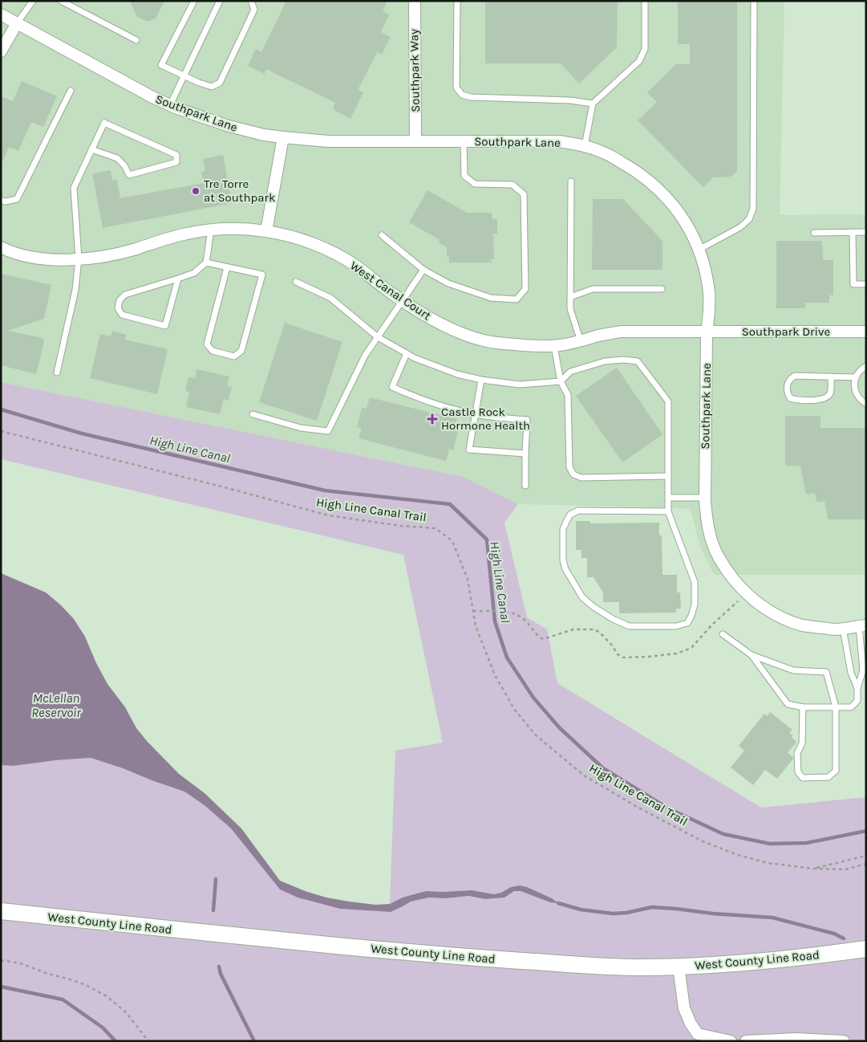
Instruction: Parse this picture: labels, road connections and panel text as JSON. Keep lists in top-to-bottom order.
{
  "streets": {
    "main road": ["West County Line Road"],
    "street": [
      "Southpark Way",
      "Southpark Lane",
      "West Canal Court",
      "Southpark Drive"
    ],
    "path": ["High Line Canal Trail"]
  },
  "crossings": [
    ["Southpark Way", "Southpark Lane"],
    ["Southpark Lane", "West Canal Court"],
    ["Southpark Lane", "Southpark Drive"],
    ["West Canal Court", "Southpark Drive"]
  ],
  "water": ["High Line Canal", "McLellan Reservoir"],
  "places": {
    "other": ["Tre Torre at Southpark"],
    "health": ["Castle Rock Hormone Health"]
  }
}
